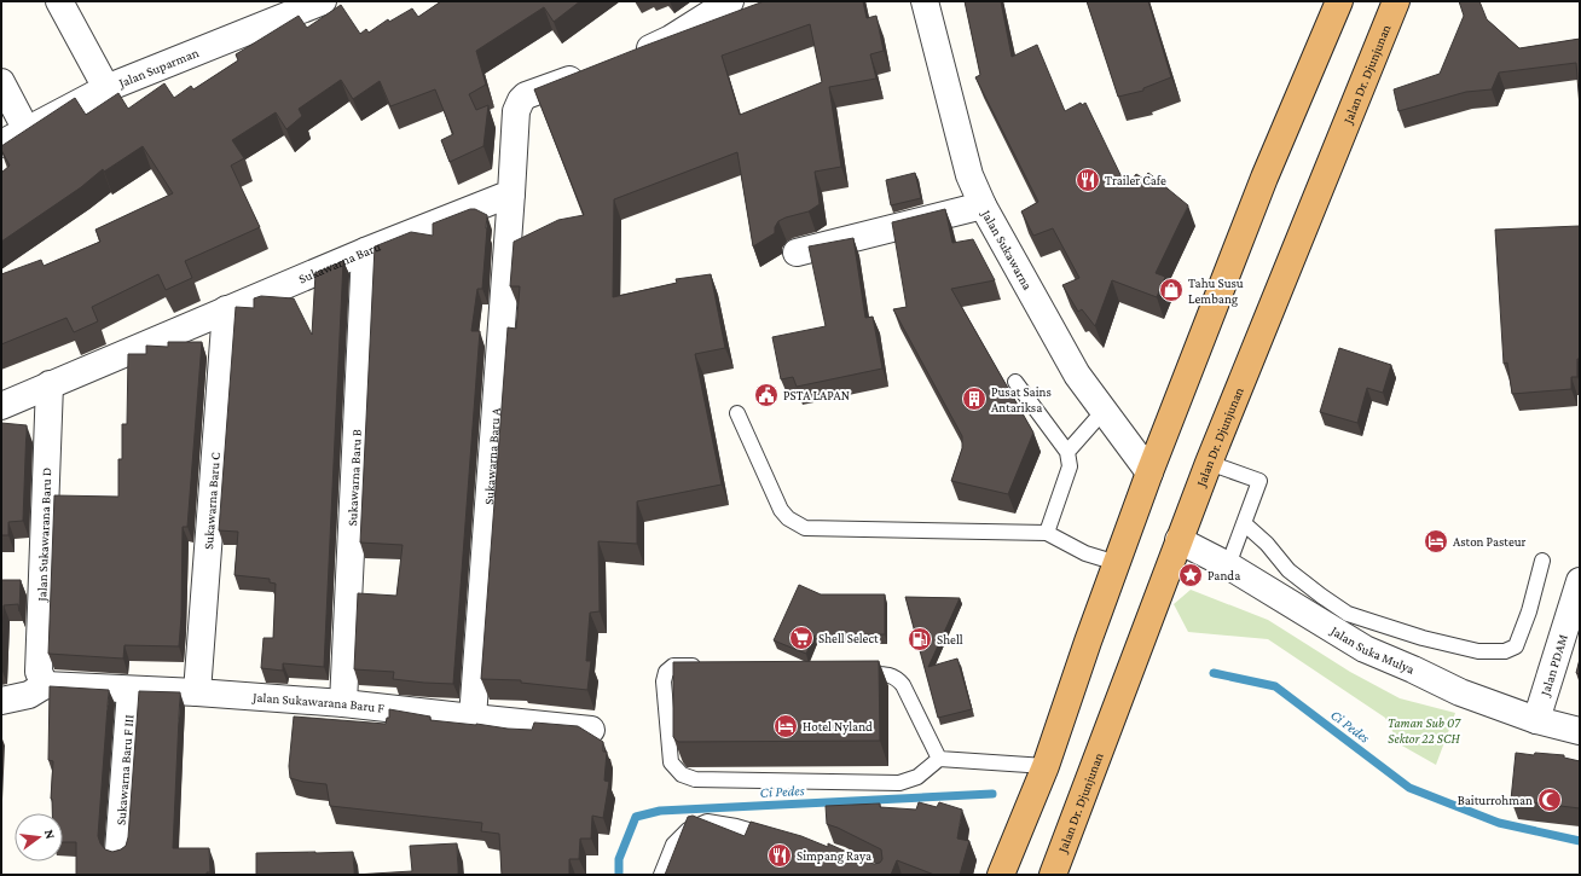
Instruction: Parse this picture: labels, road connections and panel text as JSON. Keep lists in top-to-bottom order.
{
  "streets": {
    "highway": ["Jalan Dr. Djunjunan"],
    "street": [
      "Jalan Suparman",
      "Jalan Sukawarna",
      "Sukawarna Baru",
      "Sukawarna Baru A",
      "Sukawarna Baru B",
      "Sukawarna Baru C",
      "Jalan Sukawarana Baru D",
      "Jalan Suka Mulya",
      "Jalan PDAM",
      "Jalan Sukawarana Baru F",
      "Sukawarna Baru F III"
    ]
  },
  "crossings": [
    ["Jalan Dr. Djunjunan", "Jalan Suka Mulya"],
    ["Sukawarna Baru", "Sukawarna Baru A"],
    ["Sukawarna Baru", "Sukawarna Baru B"],
    ["Sukawarna Baru", "Sukawarna Baru C"],
    ["Sukawarna Baru", "Jalan Sukawarana Baru D"],
    ["Sukawarna Baru A", "Jalan Sukawarana Baru F"],
    ["Sukawarna Baru B", "Jalan Sukawarana Baru F"],
    ["Sukawarna Baru C", "Jalan Sukawarana Baru F"],
    ["Jalan Sukawarana Baru D", "Jalan Sukawarana Baru F"],
    ["Jalan Suka Mulya", "Jalan PDAM"],
    ["Jalan Sukawarana Baru F", "Sukawarna Baru F III"]
  ],
  "water": ["Ci Pedes"],
  "parks": ["Taman Sub 07 Sektor 22 SCH"],
  "places": {
    "restaurant": ["Trailer Cafe", "Simpang Raya"],
    "shop": ["Tahu Susu Lembang"],
    "public building": ["PSTA LAPAN"],
    "building": ["Pusat Sains Antariksa"],
    "hotel": ["Aston Pasteur", "Hotel Nyland"],
    "place": ["Panda"],
    "supermarket": ["Shell Select"],
    "fuel station": ["Shell"],
    "mosque": ["Baiturrohman"]
  },
  "north": "right"
}
